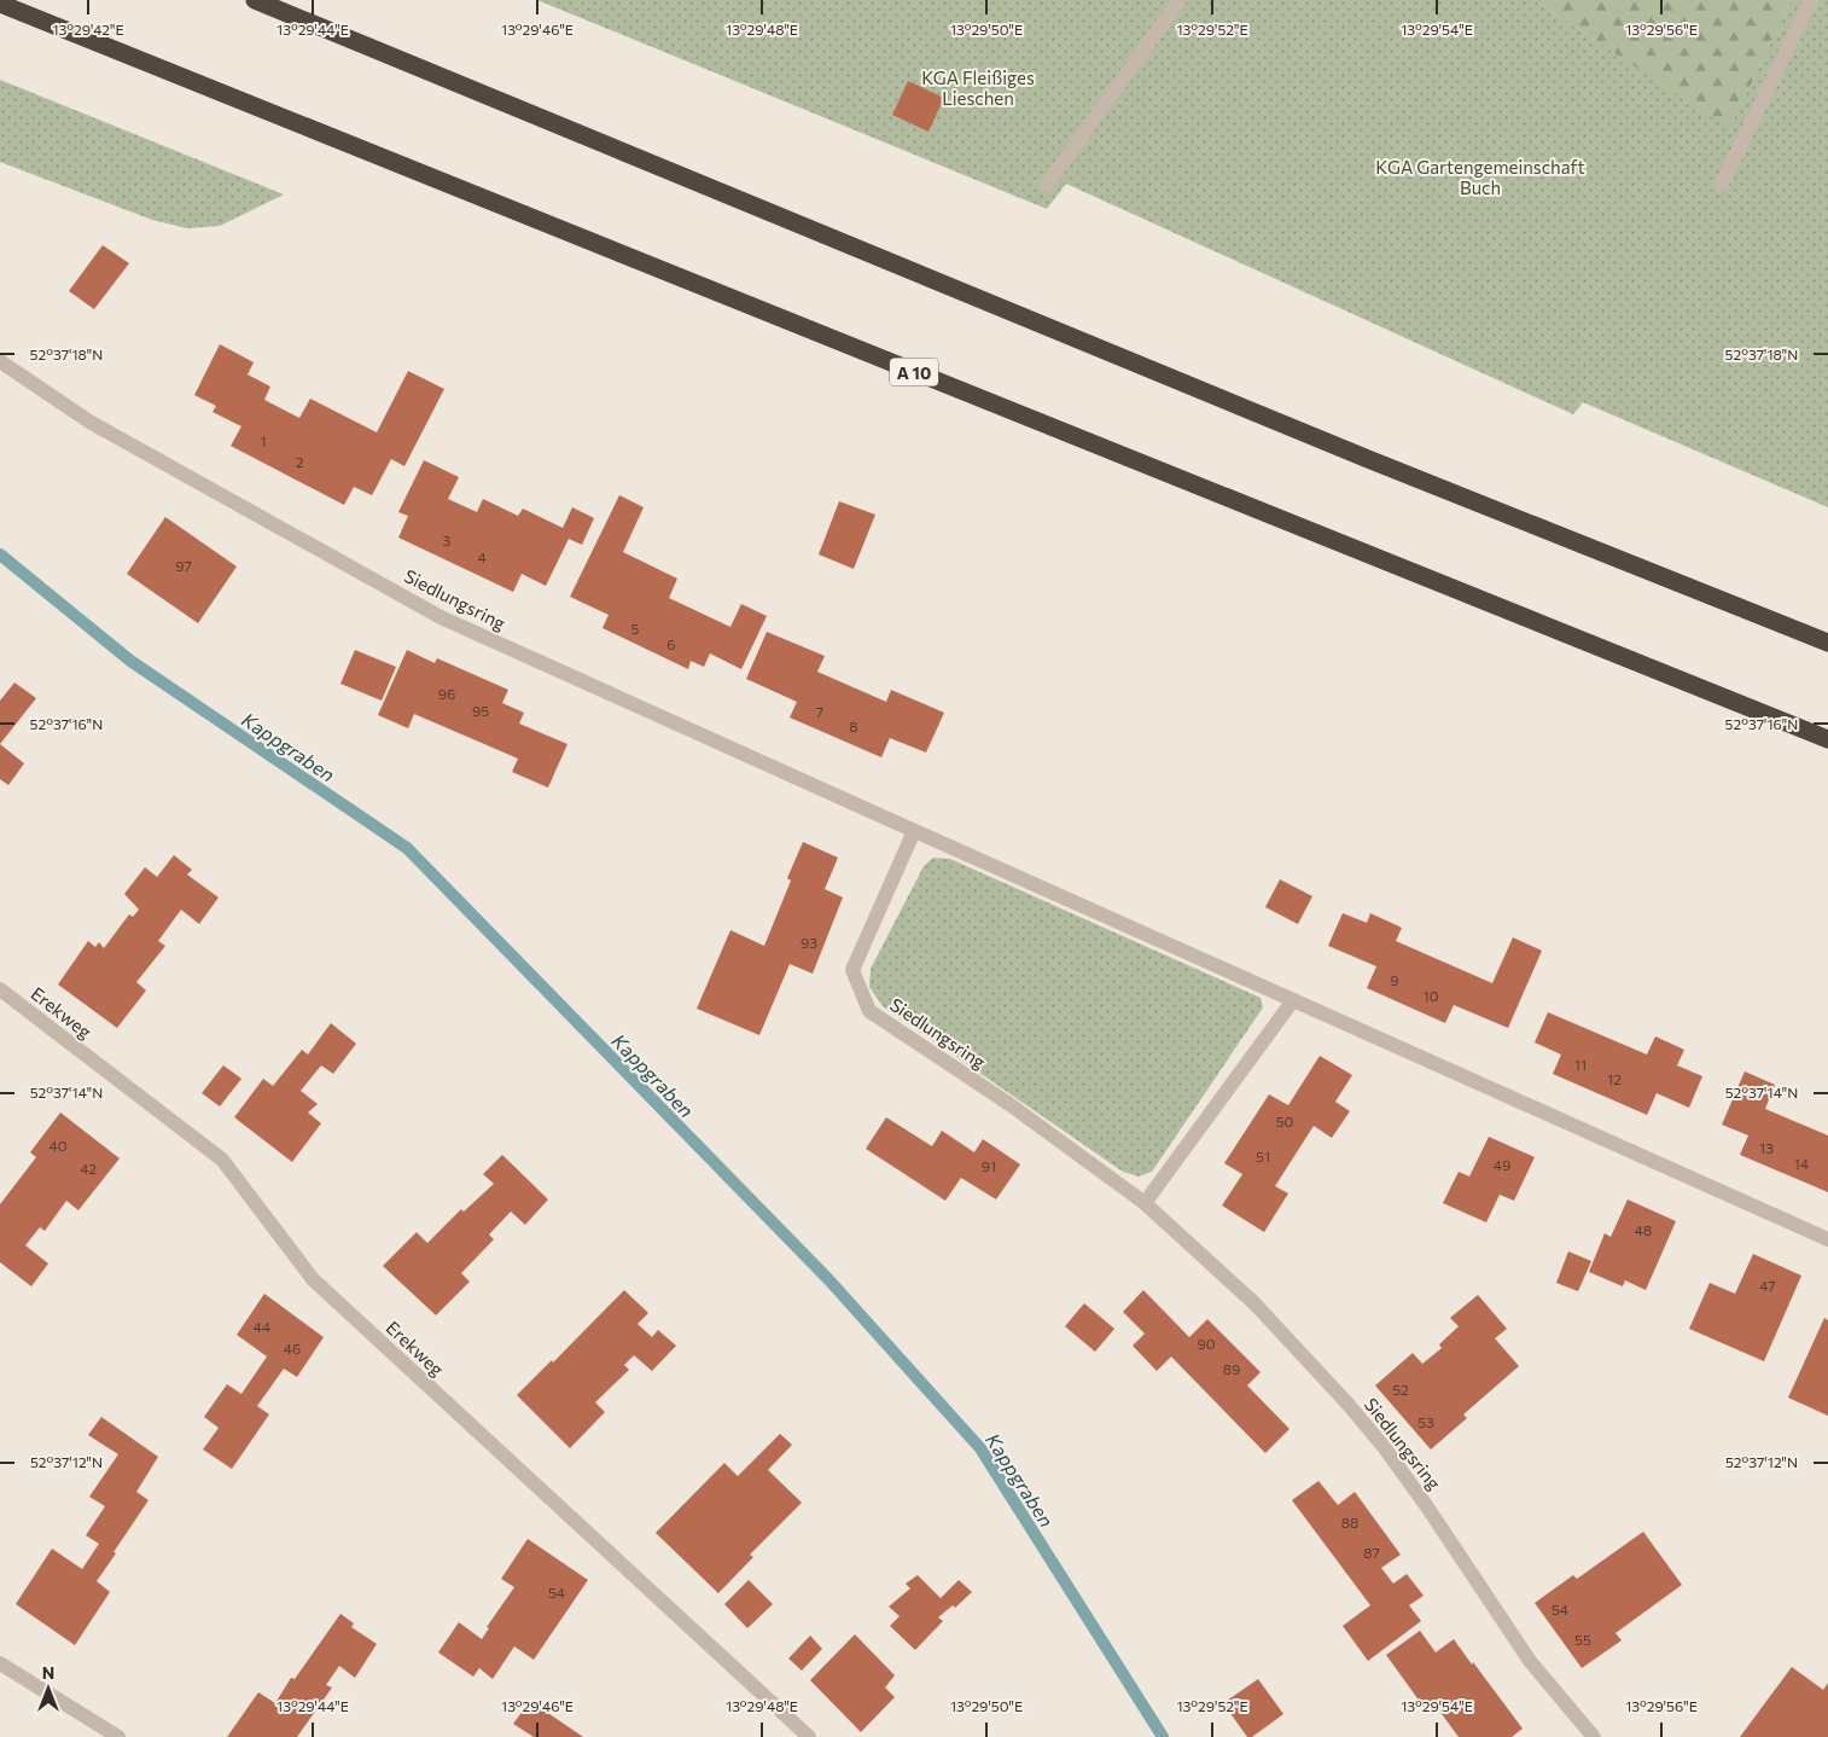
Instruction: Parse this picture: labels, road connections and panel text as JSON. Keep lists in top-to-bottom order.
{
  "streets": {
    "highway": ["A 10"],
    "street": ["Siedlungsring", "Erekweg"]
  },
  "water": ["Kappgraben"],
  "parks": ["KGA Fleißiges Lieschen", "KGA Gartengemeinschaft Buch"],
  "house_numbers": [
    "1",
    "2",
    "3",
    "4",
    "97",
    "5",
    "6",
    "96",
    "95",
    "7",
    "8",
    "93",
    "9",
    "10",
    "11",
    "12",
    "50",
    "40",
    "13",
    "51",
    "14",
    "49",
    "91",
    "42",
    "48",
    "47",
    "44",
    "90",
    "46",
    "89",
    "52",
    "53",
    "88",
    "87",
    "54",
    "54",
    "55"
  ],
  "north": "top",
  "coordinates": [
    "13°29'42\"E",
    "13°29'44\"E",
    "13°29'46\"E",
    "13°29'48\"E",
    "13°29'50\"E",
    "13°29'52\"E",
    "13°29'54\"E",
    "13°29'56\"E",
    "52°37'18\"N",
    "52°37'16\"N",
    "52°37'14\"N",
    "52°37'12\"N"
  ]
}
